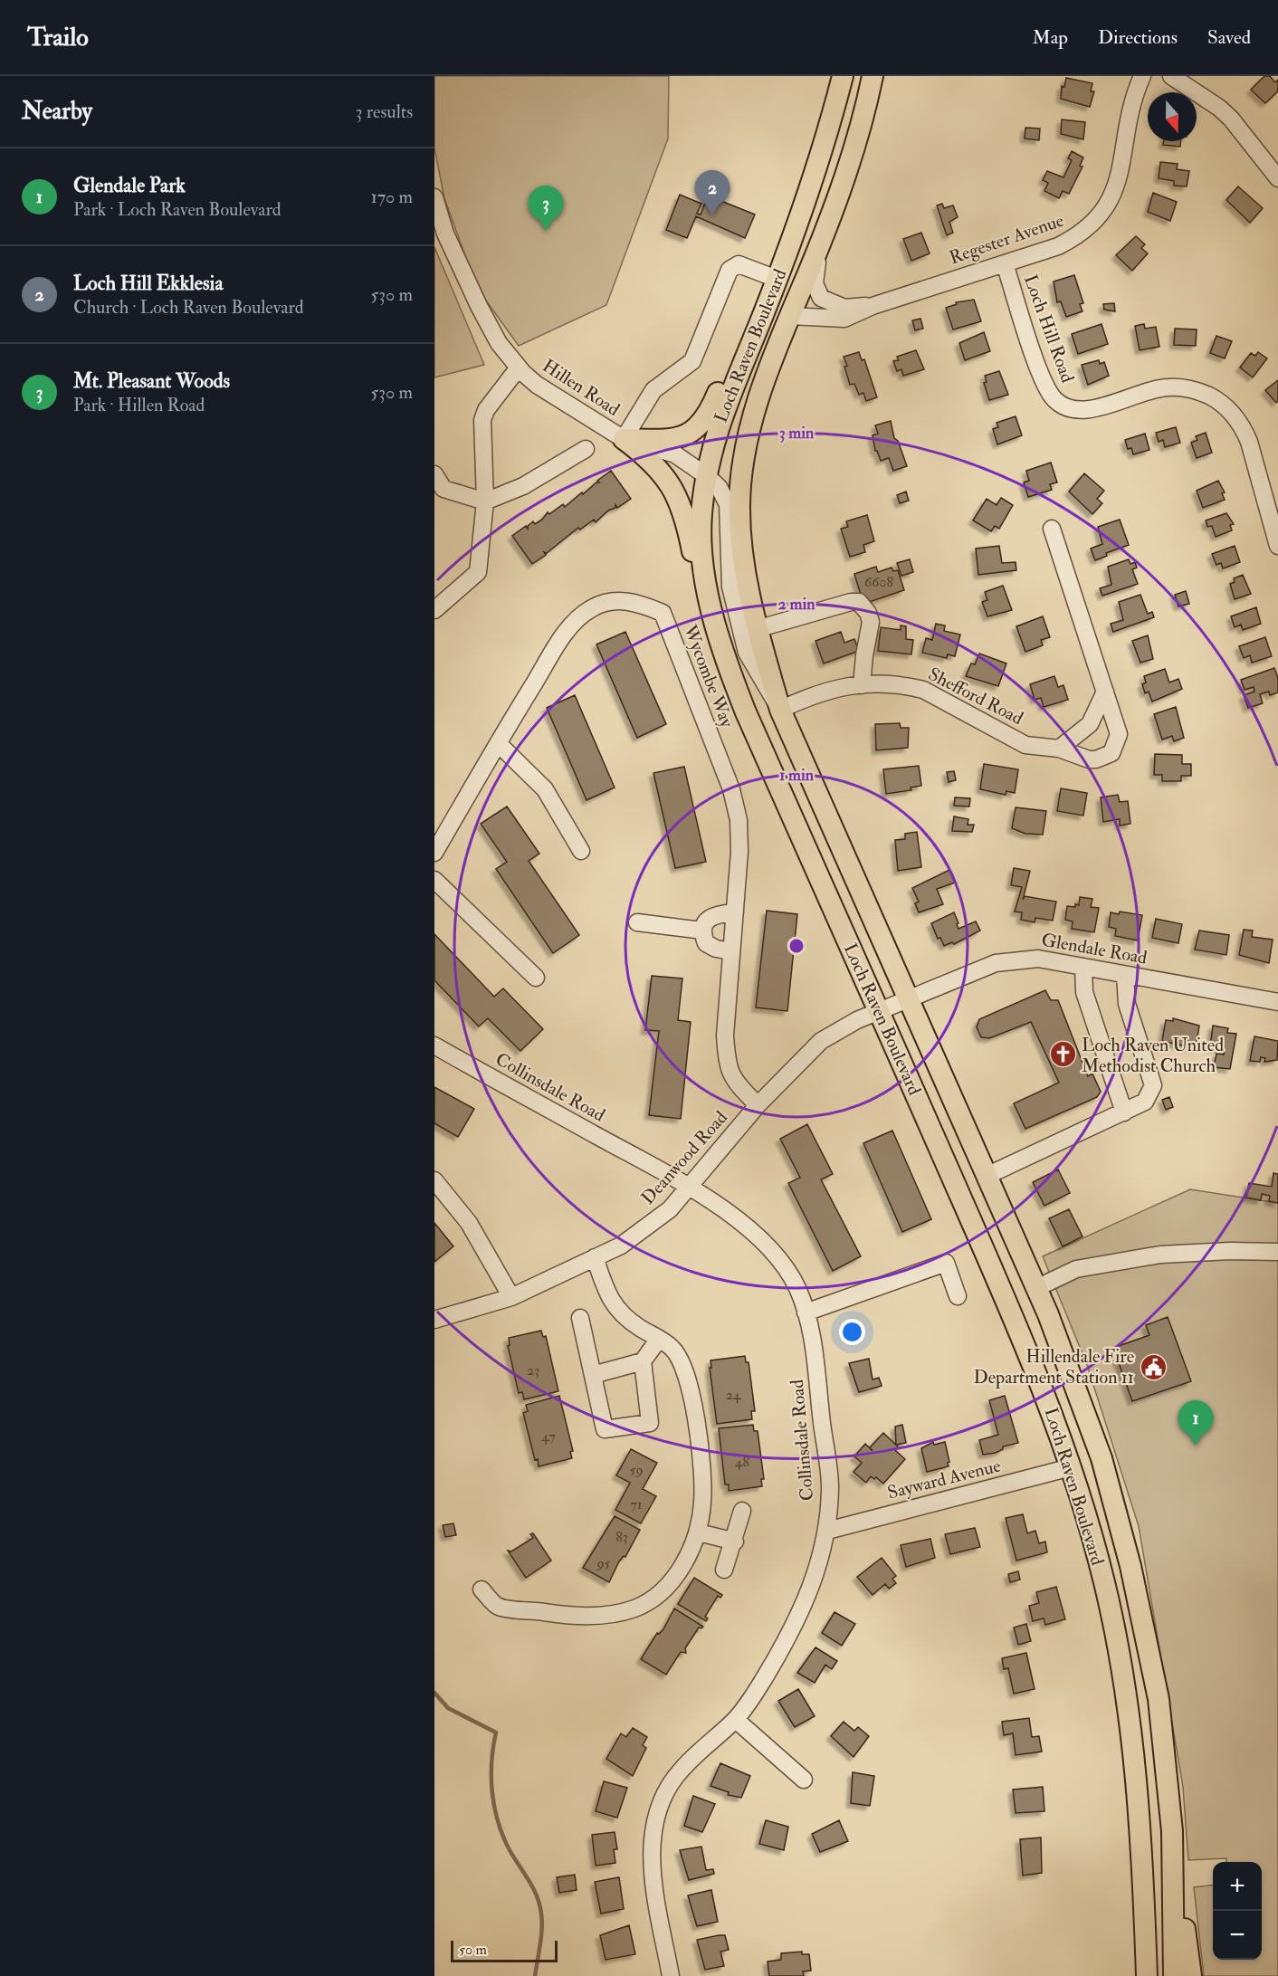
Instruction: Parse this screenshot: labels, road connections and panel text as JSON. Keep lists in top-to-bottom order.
{
  "streets": {
    "main road": ["Loch Raven Boulevard"],
    "street": [
      "Regester Avenue",
      "Loch Hill Road",
      "Hillen Road",
      "Wycombe Way",
      "Shefford Road",
      "Glendale Road",
      "Collinsdale Road",
      "Deanwood Road",
      "Sayward Avenue"
    ]
  },
  "crossings": [
    ["Regester Avenue", "Loch Hill Road"],
    ["Regester Avenue", "Loch Raven Boulevard"],
    ["Loch Raven Boulevard", "Hillen Road"],
    ["Loch Raven Boulevard", "Shefford Road"],
    ["Loch Raven Boulevard", "Glendale Road"],
    ["Loch Raven Boulevard", "Deanwood Road"],
    ["Loch Raven Boulevard", "Sayward Avenue"],
    ["Wycombe Way", "Deanwood Road"],
    ["Glendale Road", "Deanwood Road"],
    ["Collinsdale Road", "Deanwood Road"],
    ["Collinsdale Road", "Sayward Avenue"]
  ],
  "places": {
    "church": ["Loch Raven United Methodist Church"],
    "public building": ["Hillendale Fire Department Station 11"]
  },
  "house_numbers": [
    "6608",
    "23",
    "24",
    "47",
    "48",
    "59",
    "71",
    "83",
    "95"
  ],
  "scale_bar": "50 m",
  "north": "bottom",
  "page": {
    "header": "Trailo",
    "nav": ["Map", "Directions", "Saved"],
    "heading": ["Nearby", "3 results"],
    "list": [
      {
        "mark": "1",
        "name": "Glendale Park",
        "note": "Park · Loch Raven Boulevard",
        "value": "170 m"
      },
      {
        "mark": "2",
        "name": "Loch Hill Ekklesia",
        "note": "Church · Loch Raven Boulevard",
        "value": "530 m"
      },
      {
        "mark": "3",
        "name": "Mt. Pleasant Woods",
        "note": "Park · Hillen Road",
        "value": "530 m"
      }
    ],
    "pins": ["2", "3", "1"],
    "map_buttons": ["+", "−"],
    "scale": "50 m"
  },
  "rings": ["3 min", "2 min", "1 min"]
}
